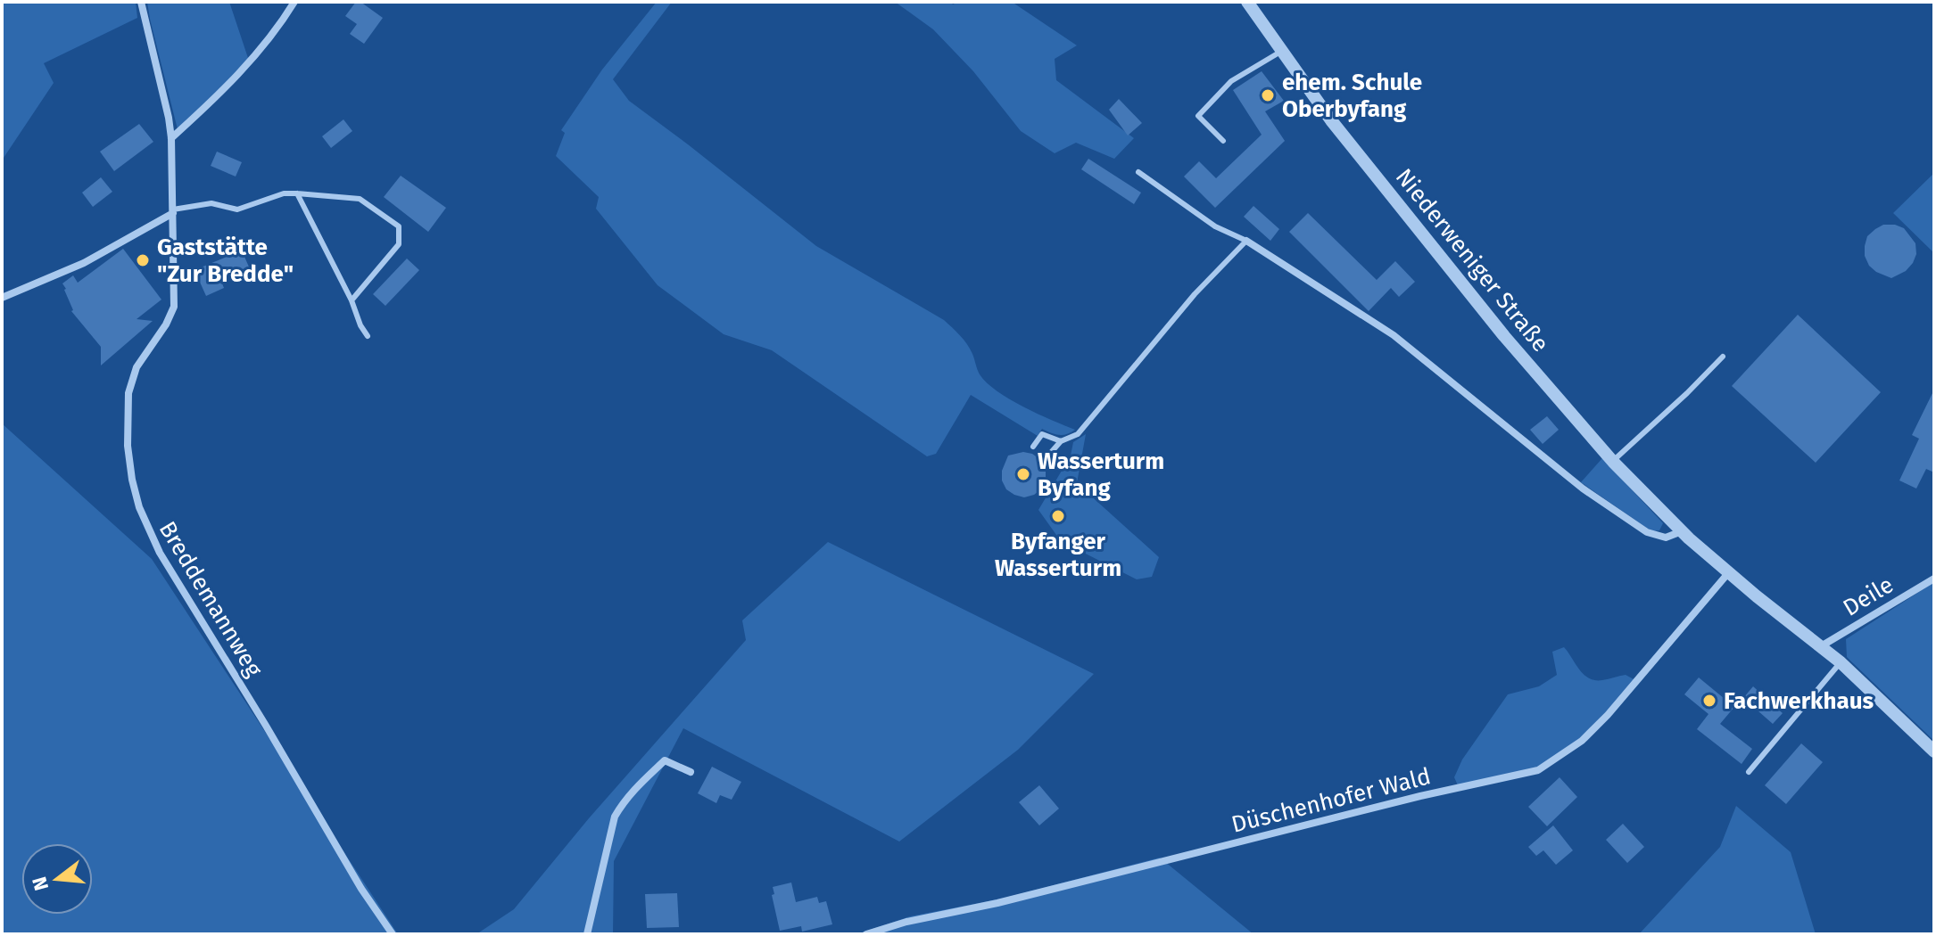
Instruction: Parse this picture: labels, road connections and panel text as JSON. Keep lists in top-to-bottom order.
{
  "streets": {
    "street": [
      "Niederweniger Straße",
      "Deile",
      "Breddemannweg",
      "Düschenhofer Wald"
    ]
  },
  "crossings": [
    ["Niederweniger Straße", "Deile"],
    ["Niederweniger Straße", "Düschenhofer Wald"]
  ],
  "places": [
    "ehem. Schule Oberbyfang",
    "Gaststätte \"Zur Bredde\"",
    "Wasserturm Byfang",
    "Byfanger Wasserturm",
    "Fachwerkhaus"
  ],
  "north": "left"
}
